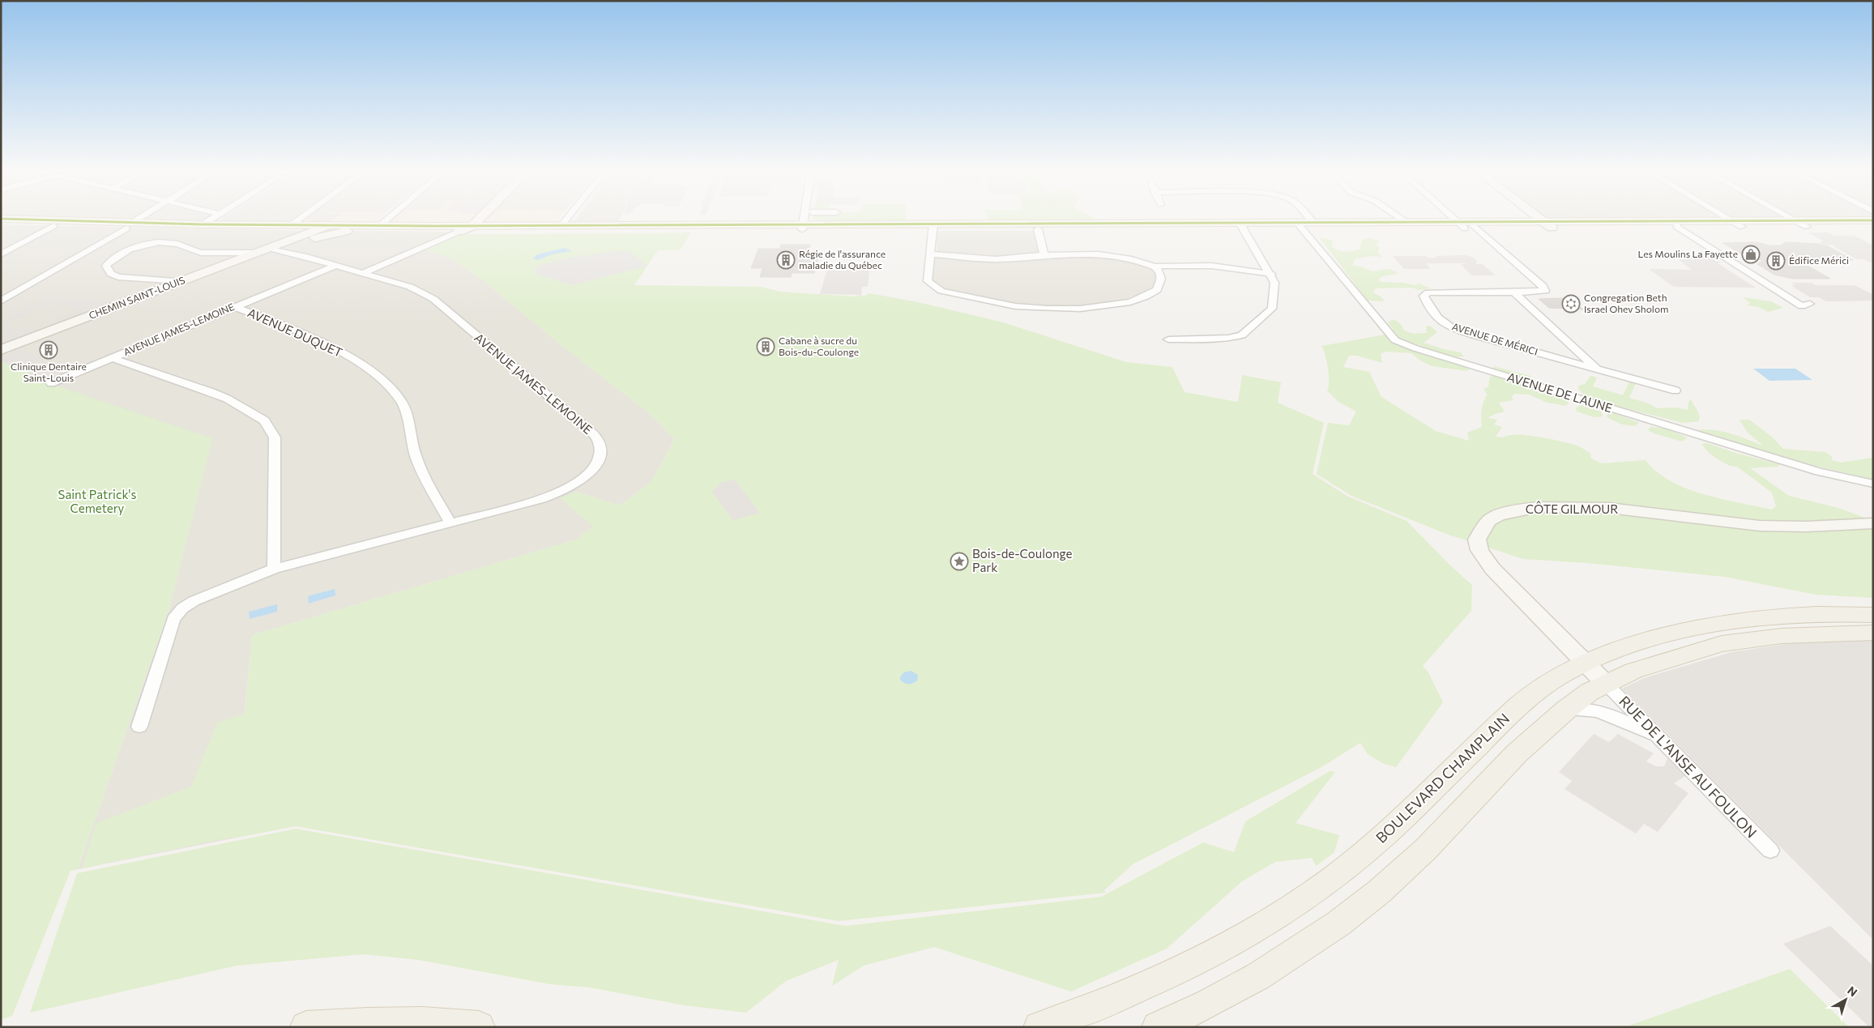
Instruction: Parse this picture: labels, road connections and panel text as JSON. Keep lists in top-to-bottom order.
{
  "streets": {
    "main road": ["BOULEVARD CHAMPLAIN"],
    "street": [
      "CHEMIN SAINT-LOUIS",
      "AVENUE JAMES-LEMOINE",
      "AVENUE DUQUET",
      "AVENUE DE MÉRICI",
      "AVENUE DE LAUNE",
      "CÔTE GILMOUR",
      "RUE DE L'ANSE AU FOULON"
    ]
  },
  "crossings": [
    ["CHEMIN SAINT-LOUIS", "AVENUE JAMES-LEMOINE"],
    ["AVENUE JAMES-LEMOINE", "AVENUE DUQUET"],
    ["CÔTE GILMOUR", "RUE DE L'ANSE AU FOULON"],
    ["CÔTE GILMOUR", "BOULEVARD CHAMPLAIN"]
  ],
  "parks": ["Saint Patrick's Cemetery"],
  "places": {
    "shop": ["Les Moulins La Fayette"],
    "building": [
      "Régie de l'assurance maladie du Québec",
      "Édifice Mérici",
      "Cabane à sucre du Bois-du-Coulonge",
      "Clinique Dentaire Saint-Louis"
    ],
    "synagogue": ["Congregation Beth Israel Ohev Sholom"],
    "place": ["Bois-de-Coulonge Park"]
  },
  "north": "top right"
}
